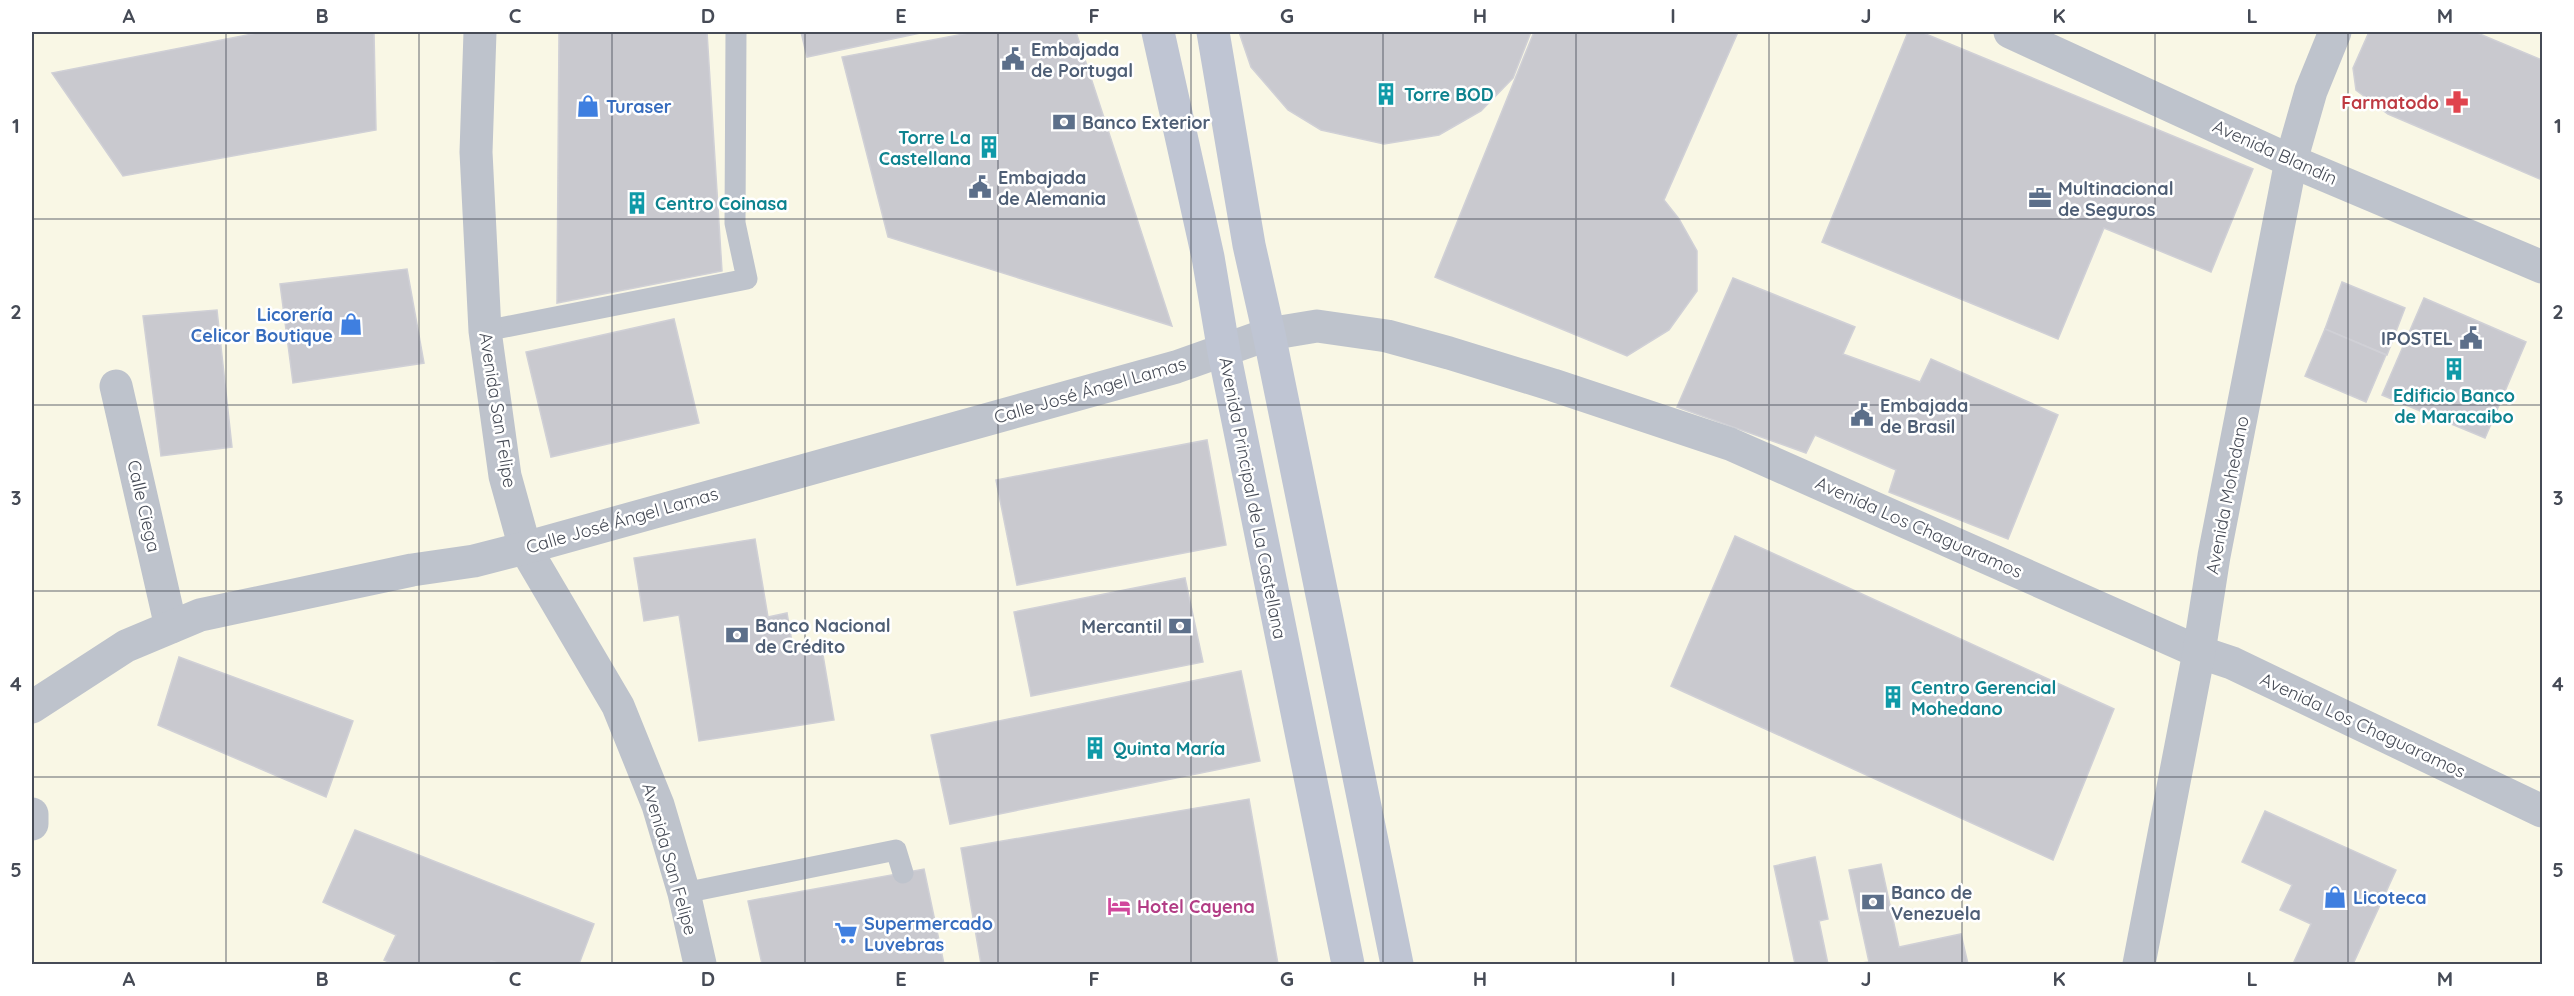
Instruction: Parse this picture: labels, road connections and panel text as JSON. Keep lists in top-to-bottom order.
{
  "streets": {
    "street": [
      "Avenida Blandín",
      "Calle José Ángel Lamas",
      "Avenida San Felipe",
      "Avenida Mohedano",
      "Avenida Principal de La Castellana",
      "Calle Ciega",
      "Avenida Los Chaguaramos"
    ]
  },
  "crossings": [
    ["Avenida Blandín", "Avenida Mohedano"],
    ["Calle José Ángel Lamas", "Avenida San Felipe"],
    ["Calle José Ángel Lamas", "Avenida Principal de La Castellana"],
    ["Calle José Ángel Lamas", "Calle Ciega"],
    ["Calle José Ángel Lamas", "Avenida Los Chaguaramos"],
    ["Avenida Mohedano", "Avenida Los Chaguaramos"],
    ["Avenida Principal de La Castellana", "Avenida Los Chaguaramos"]
  ],
  "places": {
    "public building": [
      "Embajada de Portugal",
      "Embajada de Alemania",
      "IPOSTEL",
      "Embajada de Brasil"
    ],
    "building": [
      "Torre BOD",
      "Torre La Castellana",
      "Centro Coinasa",
      "Edificio Banco de Maracaibo",
      "Centro Gerencial Mohedano",
      "Quinta María"
    ],
    "pharmacy": ["Farmatodo"],
    "shop": ["Turaser", "Licorería Celicor Boutique", "Licoteca"],
    "bank": [
      "Banco Exterior",
      "Mercantil",
      "Banco Nacional de Crédito",
      "Banco de Venezuela"
    ],
    "office": ["Multinacional de Seguros"],
    "hotel": ["Hotel Cayena"],
    "supermarket": ["Supermercado Luvebras"]
  },
  "grid": {
    "columns": [
      "A",
      "B",
      "C",
      "D",
      "E",
      "F",
      "G",
      "H",
      "I",
      "J",
      "K",
      "L",
      "M"
    ],
    "rows": [
      "1",
      "2",
      "3",
      "4",
      "5"
    ]
  }
}
